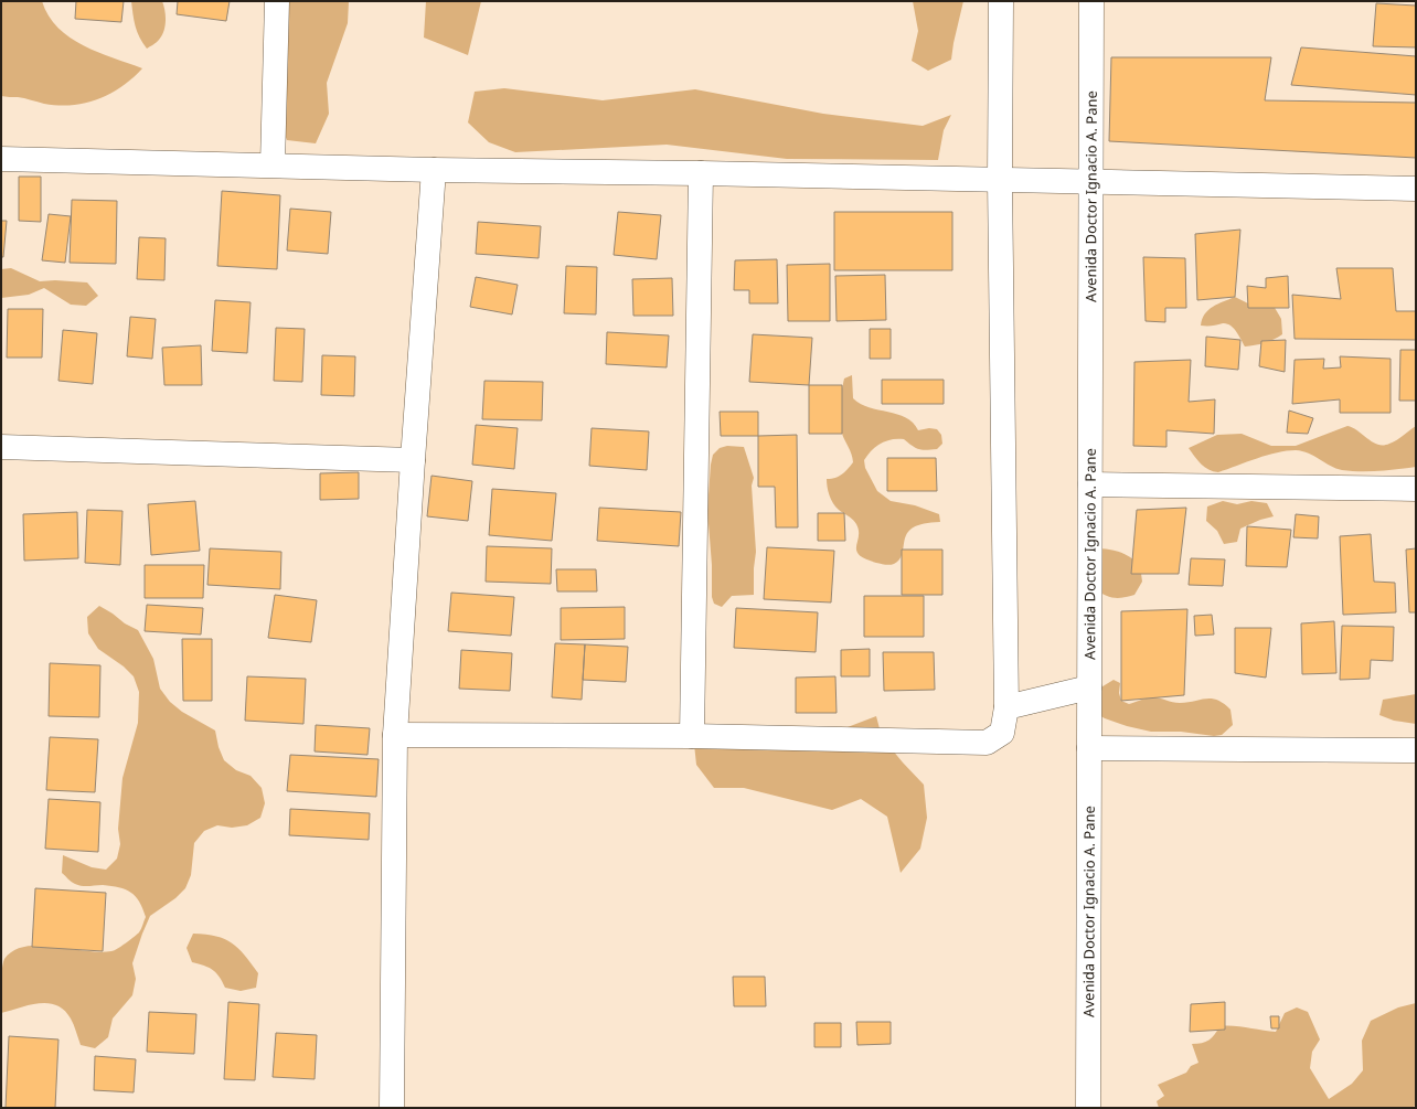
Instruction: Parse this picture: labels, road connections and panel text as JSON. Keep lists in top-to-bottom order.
{
  "streets": {
    "street": ["Avenida Doctor Ignacio A. Pane"]
  }
}
